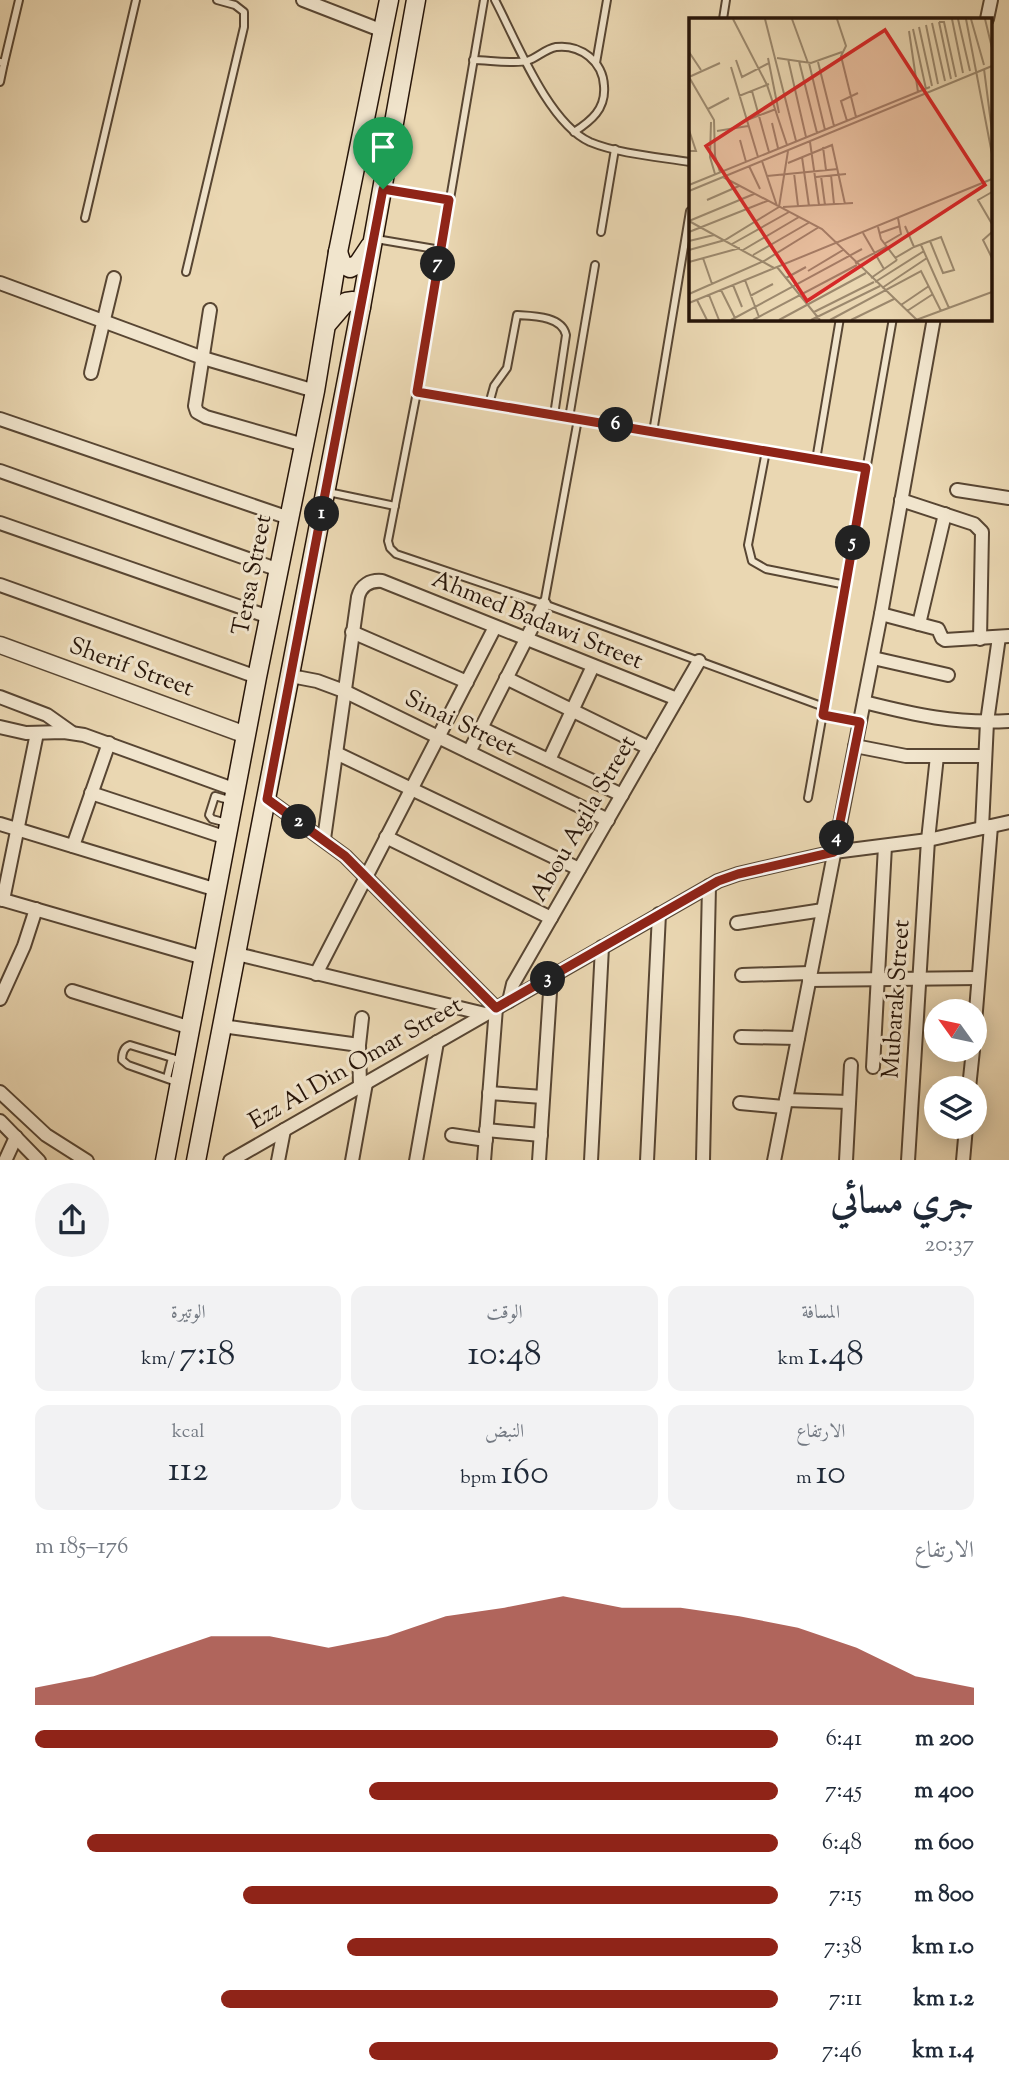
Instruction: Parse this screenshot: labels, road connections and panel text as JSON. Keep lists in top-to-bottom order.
{
  "streets": {
    "main road": ["Tersa Street"],
    "street": [
      "Ahmed Badawi Street",
      "Sherif Street",
      "Sinai Street",
      "Abou Agila Street",
      "Mubarak Street",
      "Ezz Al Din Omar Street"
    ]
  },
  "crossings": [
    ["Tersa Street", "Sherif Street"],
    ["Ahmed Badawi Street", "Abou Agila Street"],
    ["Sinai Street", "Abou Agila Street"],
    ["Abou Agila Street", "Ezz Al Din Omar Street"],
    ["Mubarak Street", "Ezz Al Din Omar Street"]
  ],
  "north": "top left",
  "page": {
    "pins": [
      "7",
      "6",
      "1",
      "5",
      "2",
      "4",
      "3"
    ],
    "heading": ["جري مسائي", "20:37"],
    "stats": [
      ["المسافة", "1.48 km"],
      ["الوقت", "10:48"],
      ["الوتيرة", "7:18 /km"],
      ["الارتفاع", "10 m"],
      ["النبض", "160 bpm"],
      ["kcal", "112"]
    ],
    "chart": ["الارتفاع", "176–185 m"],
    "list": [
      {
        "name": "200 m",
        "note": "6:41"
      },
      {
        "name": "400 m",
        "note": "7:45"
      },
      {
        "name": "600 m",
        "note": "6:48"
      },
      {
        "name": "800 m",
        "note": "7:15"
      },
      {
        "name": "1.0 km",
        "note": "7:38"
      },
      {
        "name": "1.2 km",
        "note": "7:11"
      },
      {
        "name": "1.4 km",
        "note": "7:46"
      }
    ]
  }
}
